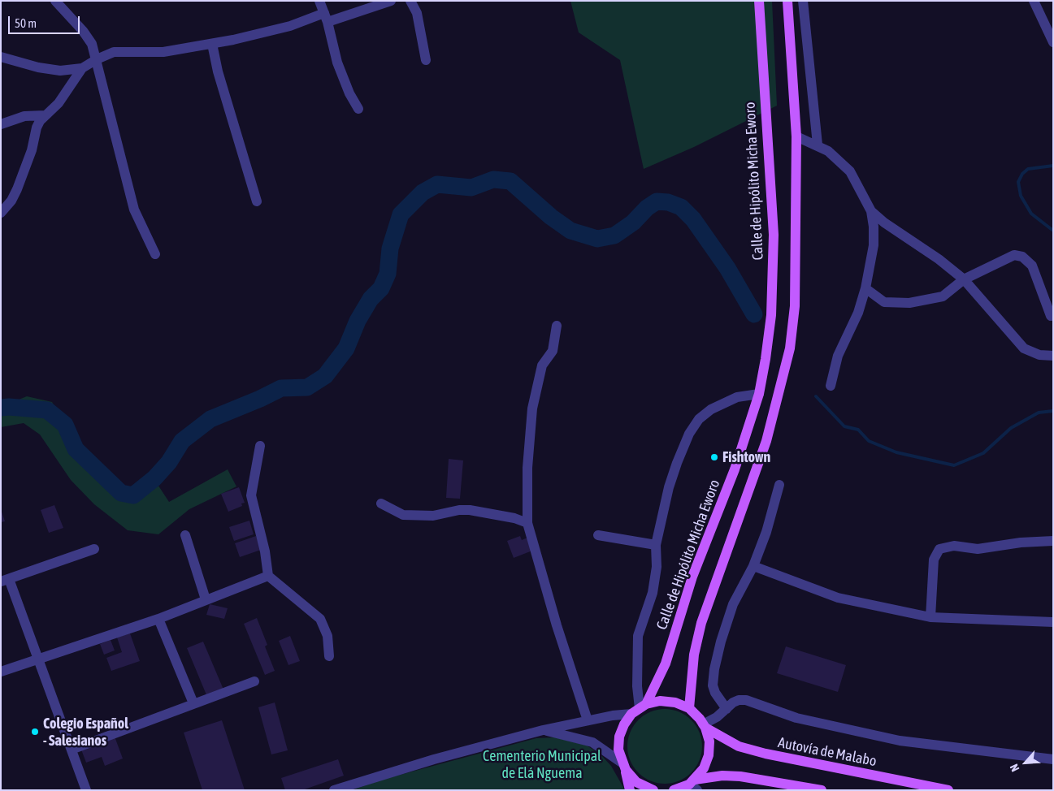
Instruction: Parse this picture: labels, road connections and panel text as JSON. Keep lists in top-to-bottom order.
{
  "streets": {
    "main road": ["Calle de Hipólito Micha Eworo", "Autovía de Malabo"]
  },
  "parks": ["Cementerio Municipal de Elá Nguema"],
  "places": ["Fishtown", "Colegio Español - Salesianos"],
  "scale_bar": "50 m",
  "north": "bottom left"
}
